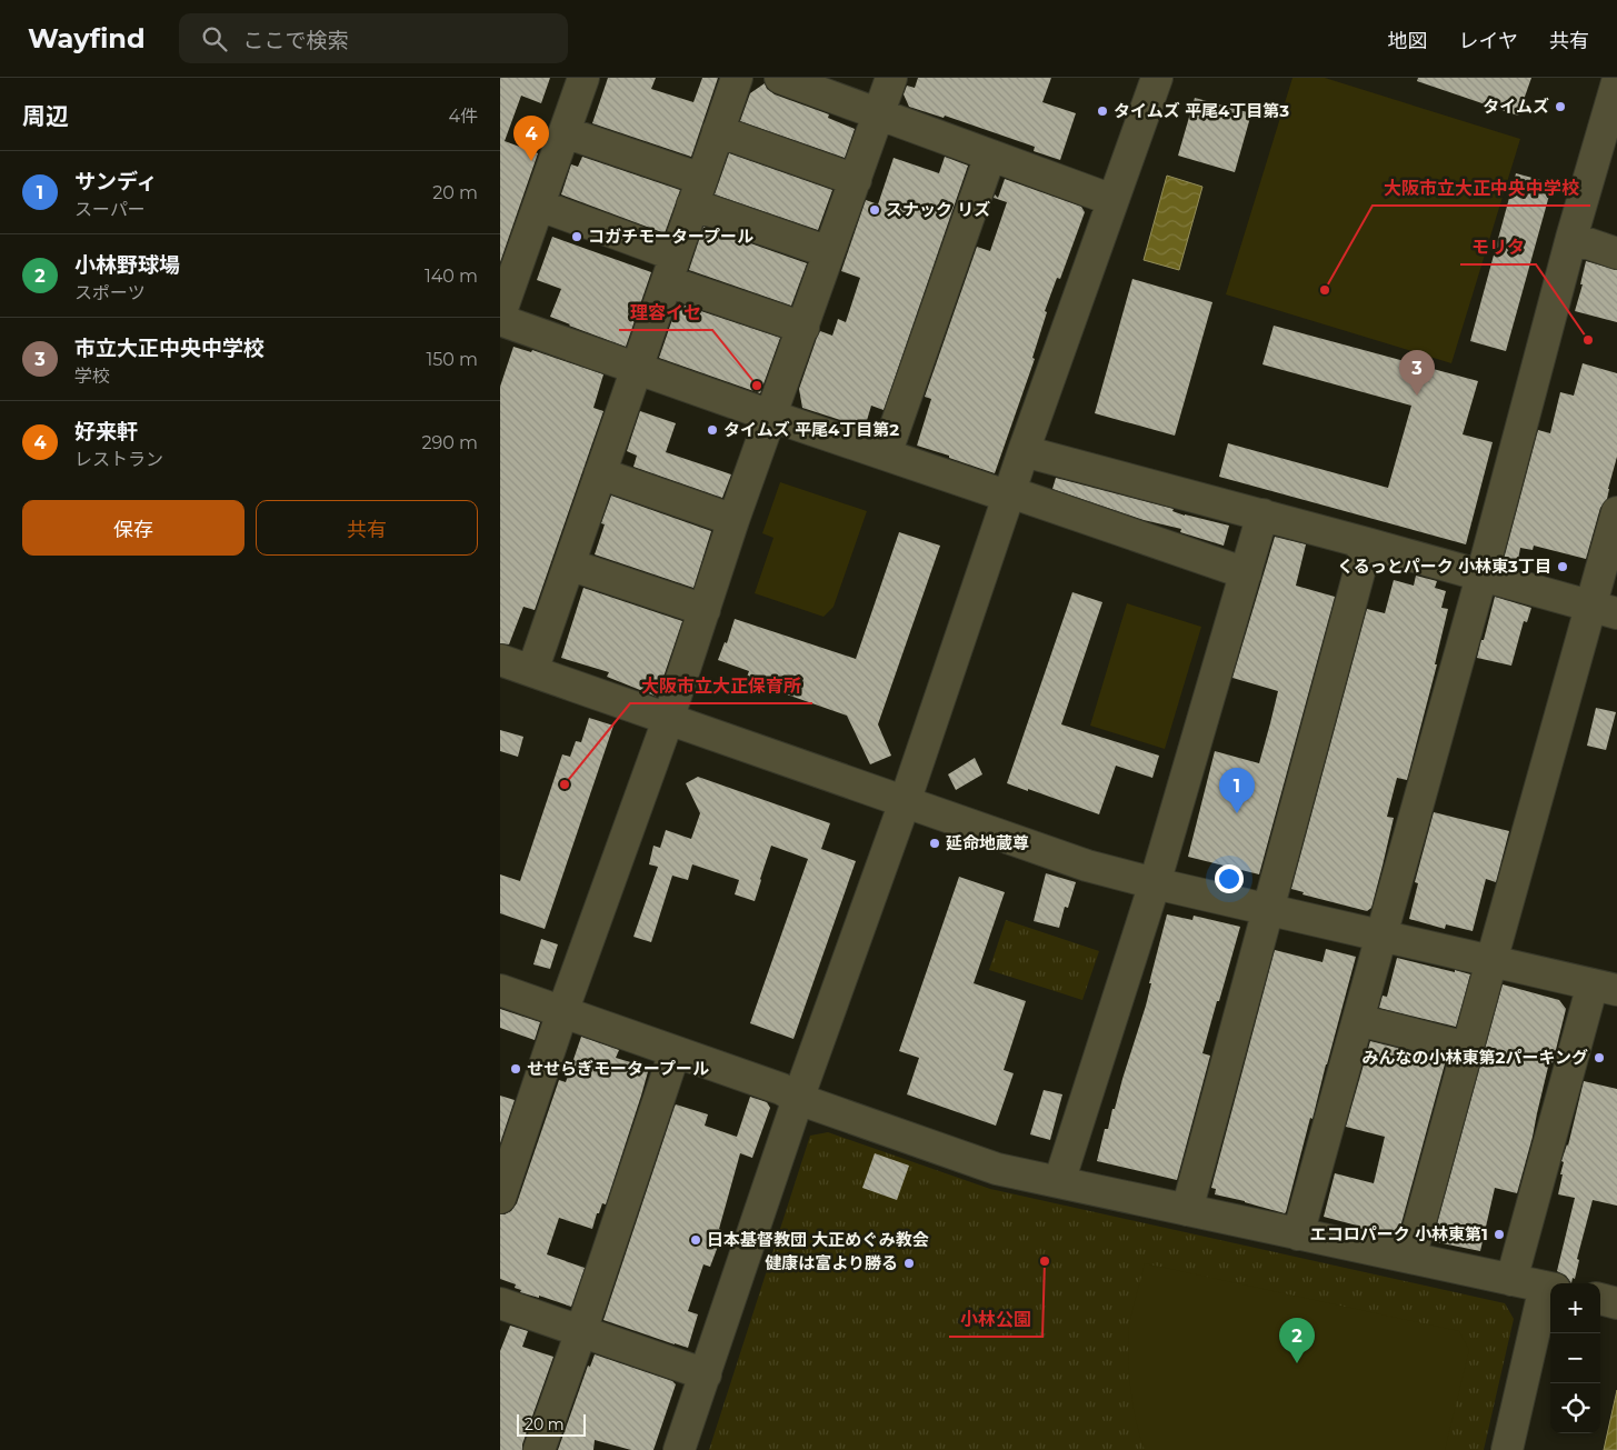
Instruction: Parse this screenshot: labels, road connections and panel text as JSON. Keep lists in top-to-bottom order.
{
  "places": [
    "タイムズ",
    "タイムズ 平尾4丁目第3",
    "スナック リズ",
    "コガチモータープール",
    "大阪市立大正中央中学校",
    "モリタ",
    "理容イセ",
    "タイムズ 平尾4丁目第2",
    "くるっとパーク 小林東3丁目",
    "大阪市立大正保育所",
    "延命地蔵尊",
    "みんなの小林東第2パーキング",
    "せせらぎモータープール",
    "エコロパーク 小林東第1",
    "日本基督教団 大正めぐみ教会",
    "小林公園",
    "健康は富より勝る"
  ],
  "scale_bar": "20 m",
  "page": {
    "header": "Wayfind",
    "search": "ここで検索",
    "nav": ["地図", "レイヤ", "共有"],
    "heading": ["周辺", "4件"],
    "pins": [
      "4",
      "3",
      "1",
      "2"
    ],
    "list": [
      {
        "mark": "1",
        "name": "サンディ",
        "note": "スーパー",
        "value": "20 m"
      },
      {
        "mark": "2",
        "name": "小林野球場",
        "note": "スポーツ",
        "value": "140 m"
      },
      {
        "mark": "3",
        "name": "市立大正中央中学校",
        "note": "学校",
        "value": "150 m"
      },
      {
        "mark": "4",
        "name": "好来軒",
        "note": "レストラン",
        "value": "290 m"
      }
    ],
    "buttons": ["保存", "共有"],
    "map_buttons": ["+", "−"],
    "scale": "20 m"
  }
}
